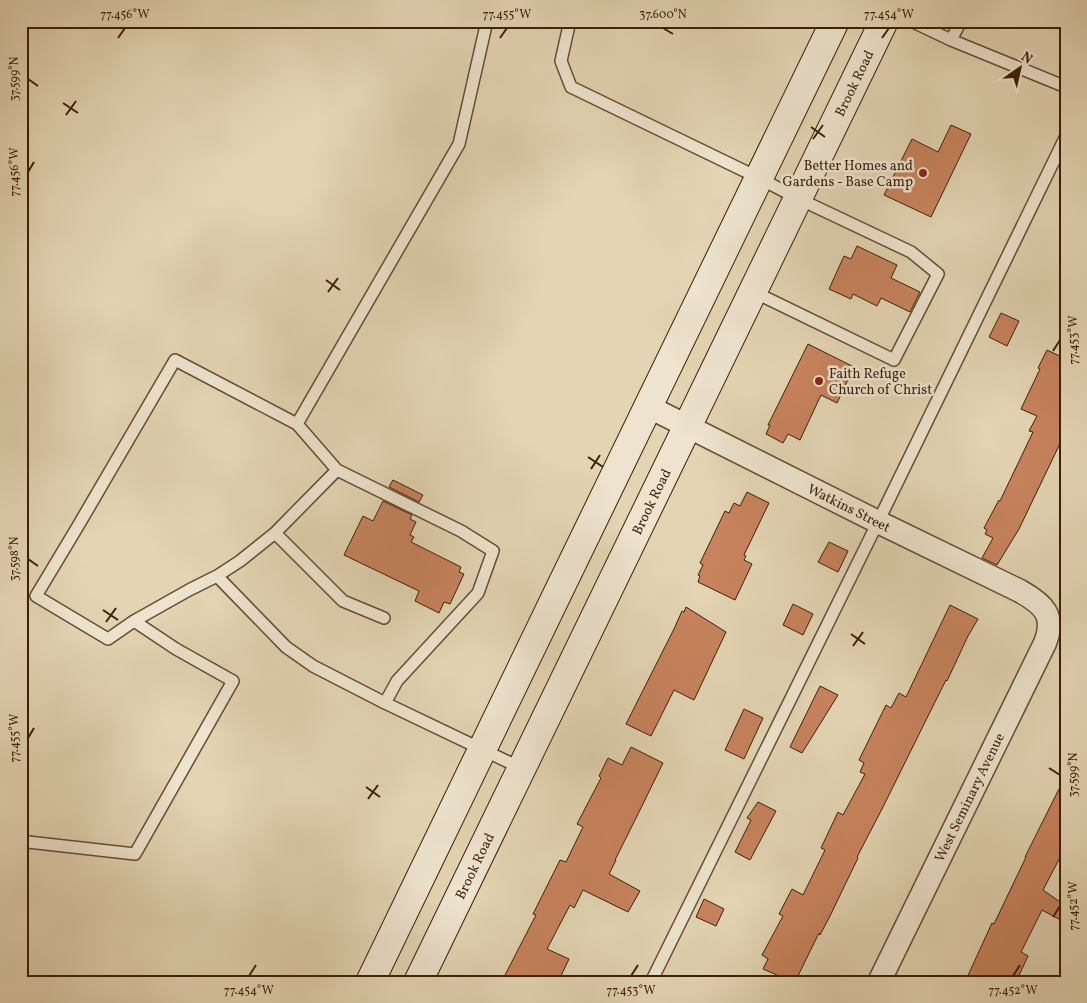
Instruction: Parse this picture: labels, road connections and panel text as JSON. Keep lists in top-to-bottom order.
{
  "streets": {
    "main road": ["Brook Road"],
    "street": ["Watkins Street", "West Seminary Avenue"]
  },
  "crossings": [
    ["Brook Road", "Watkins Street"],
    ["Watkins Street", "West Seminary Avenue"]
  ],
  "places": ["Better Homes and Gardens - Base Camp", "Faith Refuge Church of Christ"],
  "north": "top right",
  "coordinates": [
    "77.456°W",
    "77.455°W",
    "37.600°N",
    "77.454°W",
    "37.599°N",
    "77.453°W",
    "37.598°N",
    "77.452°W"
  ]
}
